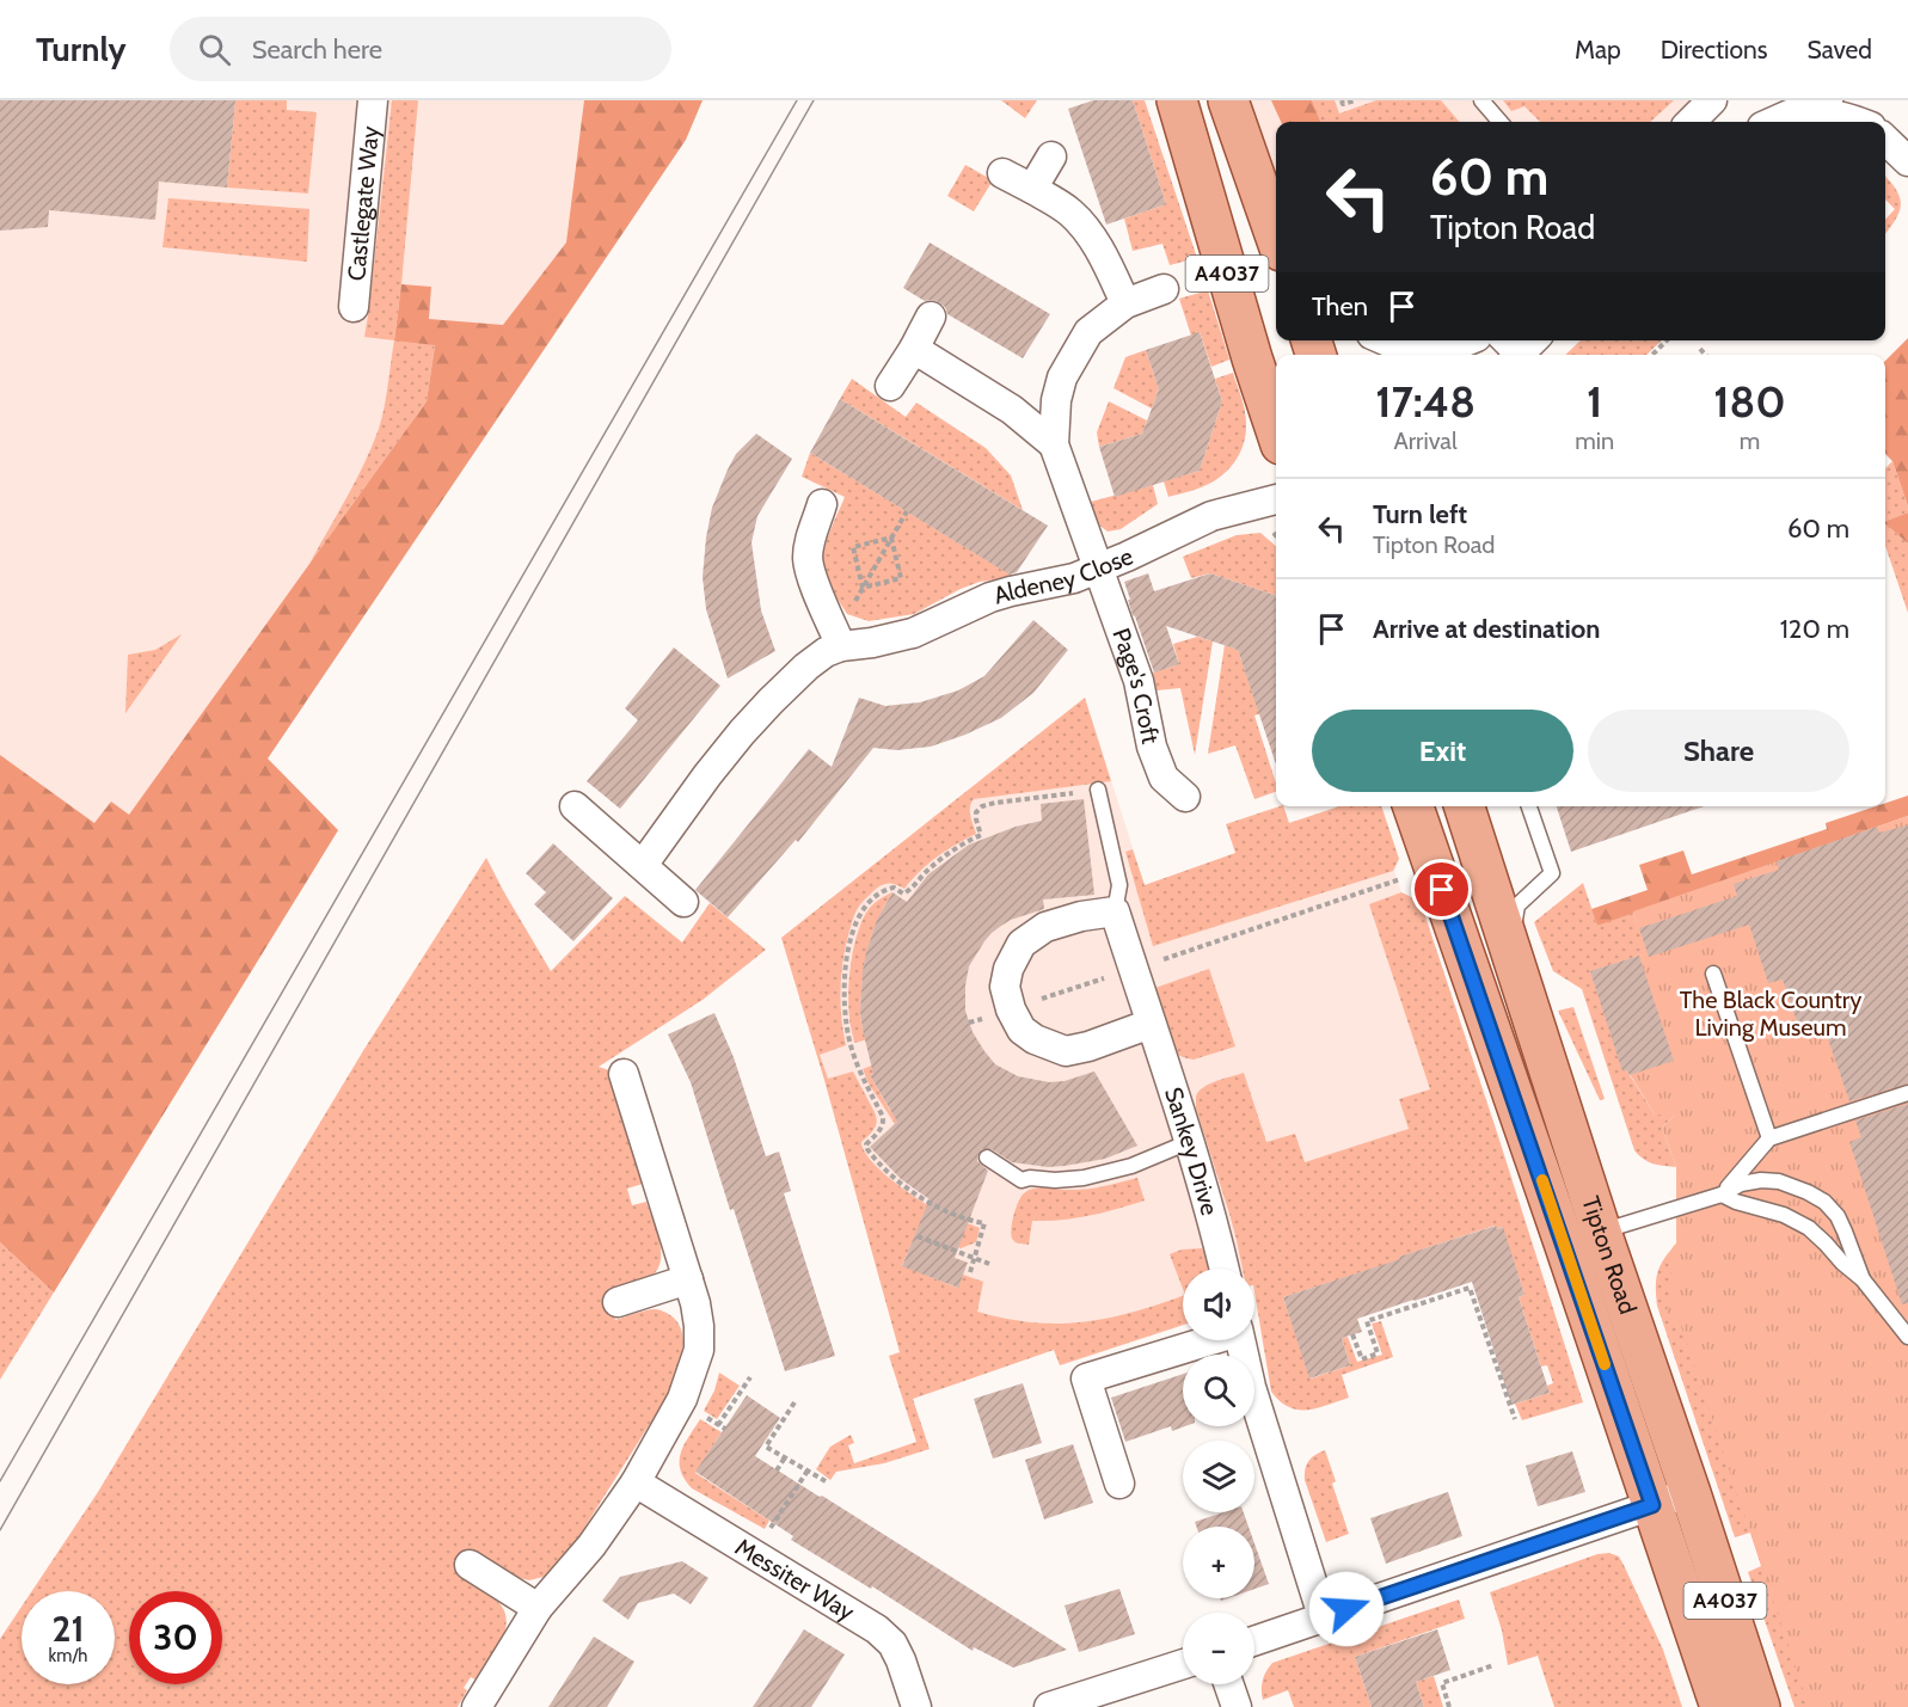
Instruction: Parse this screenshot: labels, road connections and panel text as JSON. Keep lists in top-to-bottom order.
{
  "streets": {
    "main road": ["A4037", "Tipton Road"],
    "street": [
      "Castlegate Way",
      "Aldeney Close",
      "Page's Croft",
      "Sankey Drive",
      "Messiter Way"
    ]
  },
  "crossings": [
    ["Aldeney Close", "Page's Croft"]
  ],
  "parks": ["The Black Country Living Museum"],
  "page": {
    "header": "Turnly",
    "search": "Search here",
    "nav": ["Map", "Directions", "Saved"],
    "turn": ["60 m", "Tipton Road"],
    "then": "Then",
    "eta": [
      "17:48",
      "Arrival",
      "1",
      "min",
      "180",
      "m"
    ],
    "list": [
      {
        "name": "Turn left",
        "note": "Tipton Road",
        "value": "60 m"
      },
      {
        "name": "Arrive at destination",
        "value": "120 m"
      }
    ],
    "buttons": ["Exit", "Share"],
    "map_buttons": ["+", "−"],
    "speed": "21 km/h",
    "limit": "30"
  }
}
